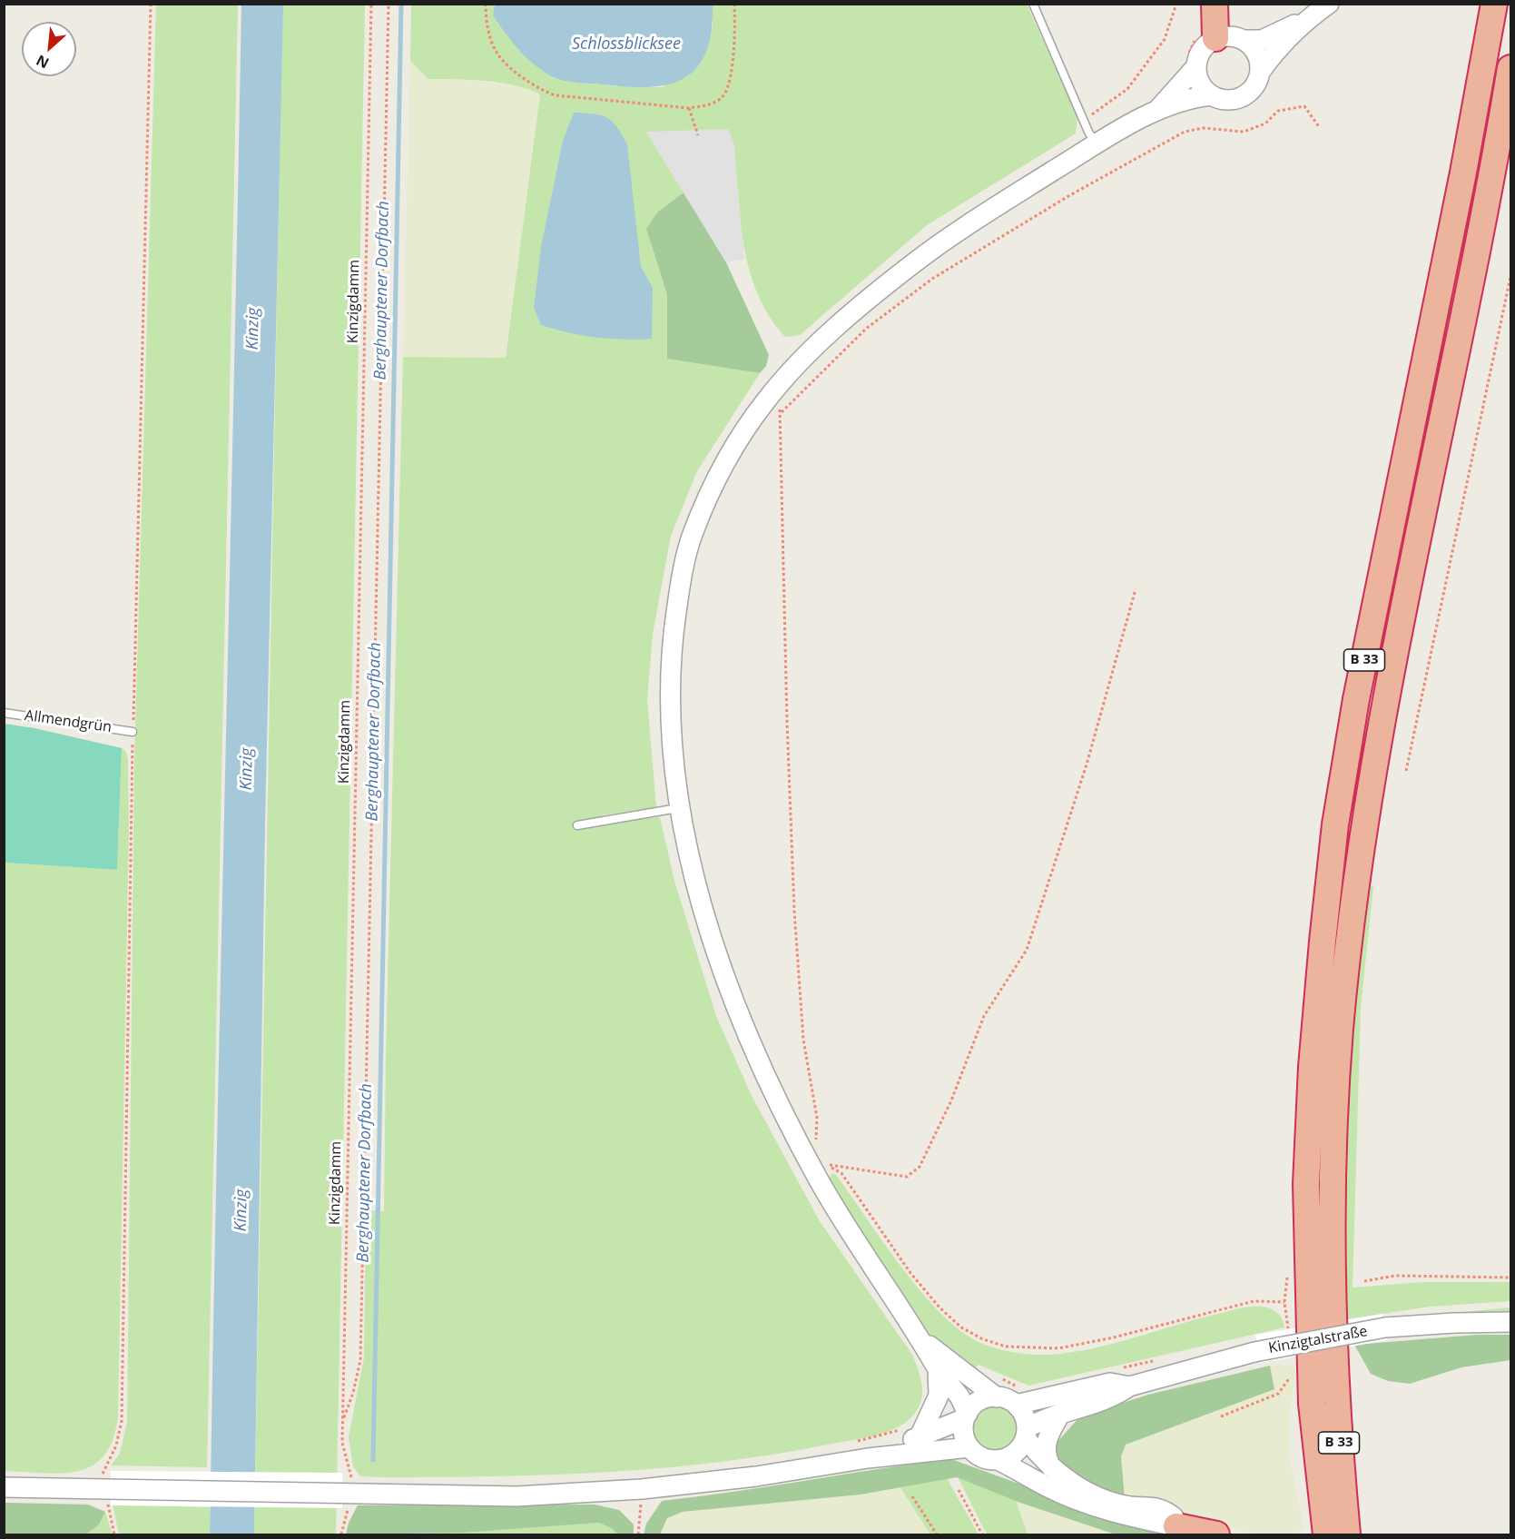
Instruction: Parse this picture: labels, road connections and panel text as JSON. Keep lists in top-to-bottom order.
{
  "streets": {
    "highway": ["B 33"],
    "street": ["Kinzigtalstraße"],
    "lane": ["Allmendgrün"],
    "path": ["Kinzigdamm"]
  },
  "water": ["Schlossblicksee", "Berghauptener Dorfbach", "Kinzig"],
  "north": "bottom left"
}
